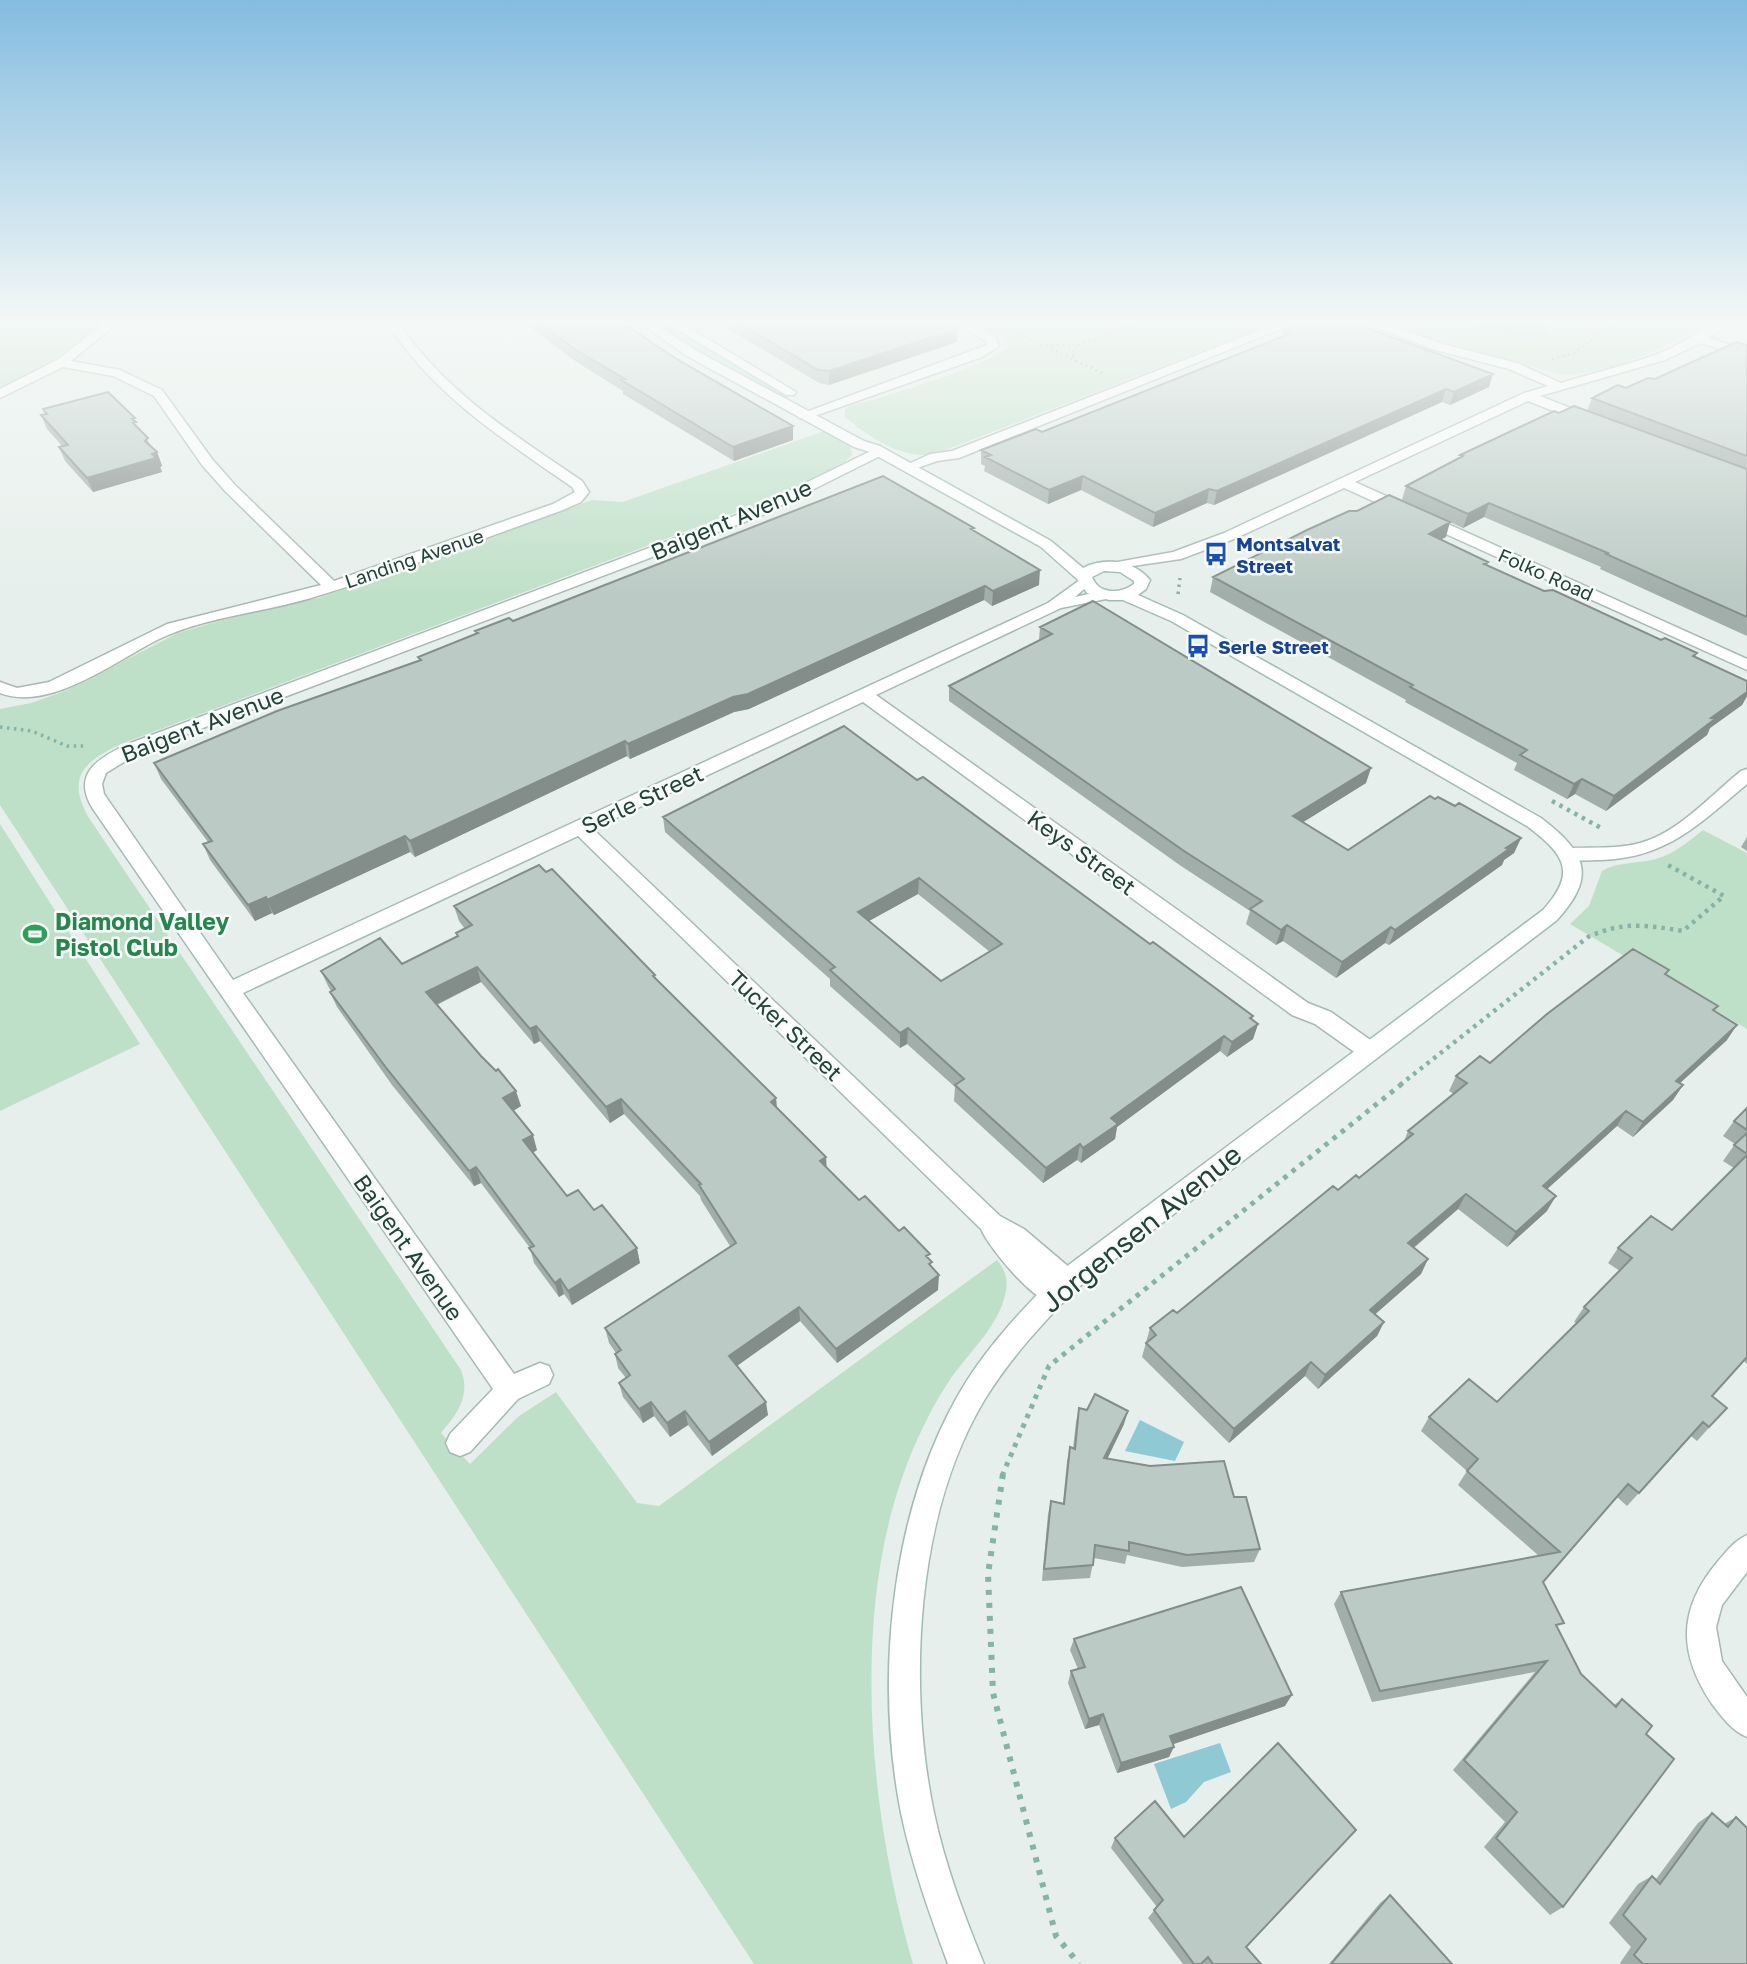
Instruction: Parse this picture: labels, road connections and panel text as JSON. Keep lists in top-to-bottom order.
{
  "streets": {
    "street": [
      "Baigent Avenue",
      "Landing Avenue",
      "Folko Road",
      "Serle Street",
      "Keys Street",
      "Tucker Street",
      "Jorgensen Avenue"
    ]
  },
  "crossings": [
    ["Baigent Avenue", "Serle Street"],
    ["Serle Street", "Keys Street"],
    ["Serle Street", "Tucker Street"],
    ["Keys Street", "Jorgensen Avenue"],
    ["Tucker Street", "Jorgensen Avenue"]
  ],
  "places": {
    "bus stop": ["Montsalvat Street", "Serle Street"],
    "sports": ["Diamond Valley Pistol Club"]
  }
}
